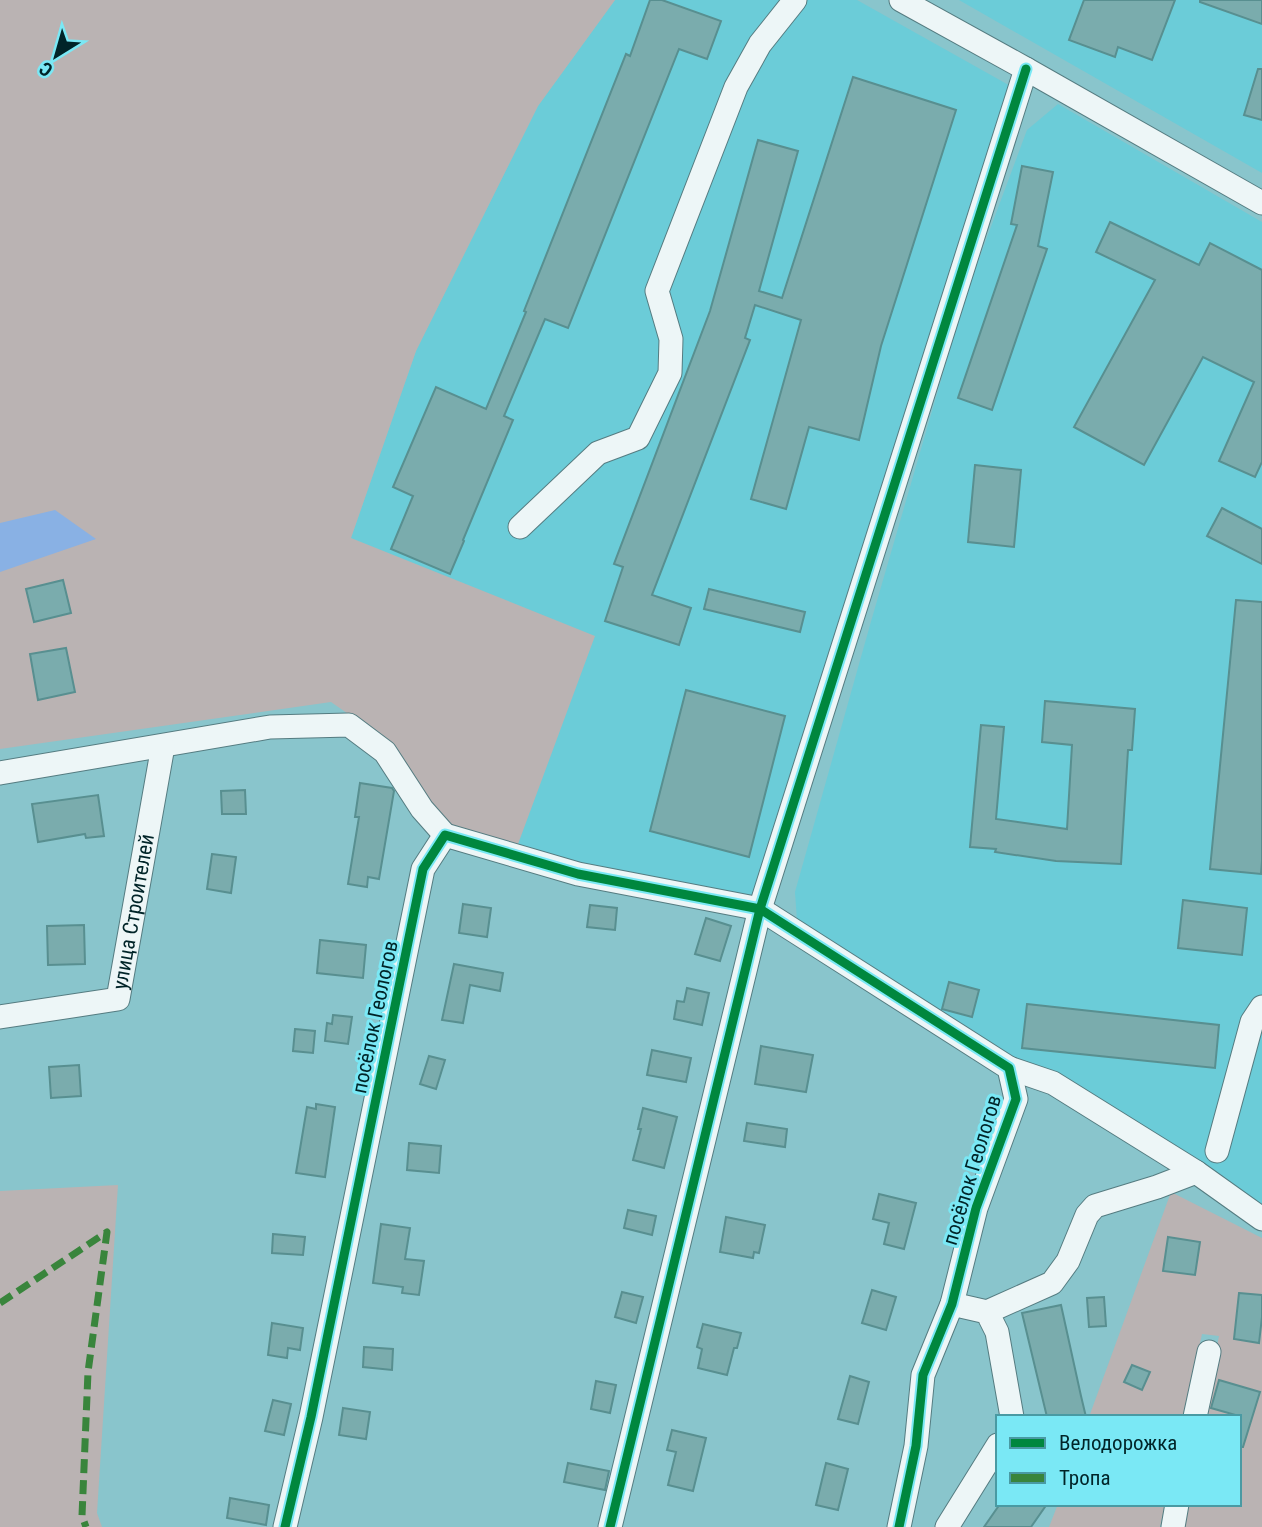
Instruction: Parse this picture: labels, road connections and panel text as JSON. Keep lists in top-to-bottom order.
{
  "streets": {
    "street": ["улица Строителей", "посёлок Геологов"]
  },
  "legend": ["Велодорожка", "Тропа"],
  "north": "bottom left"
}
